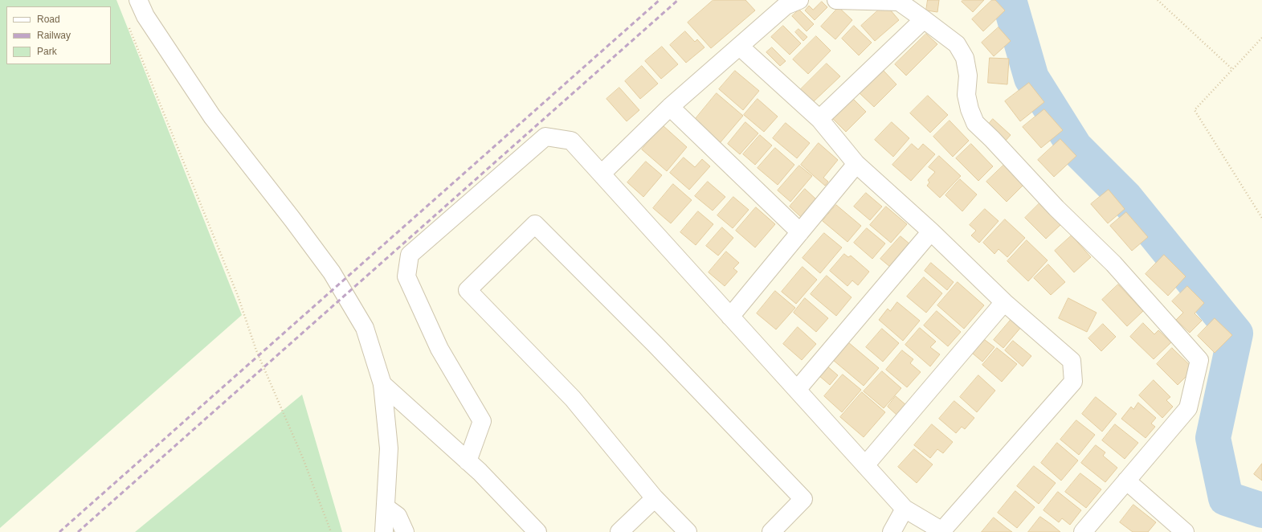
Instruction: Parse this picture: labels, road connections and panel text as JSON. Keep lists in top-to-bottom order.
{
  "legend": ["Road", "Railway", "Park"]
}
